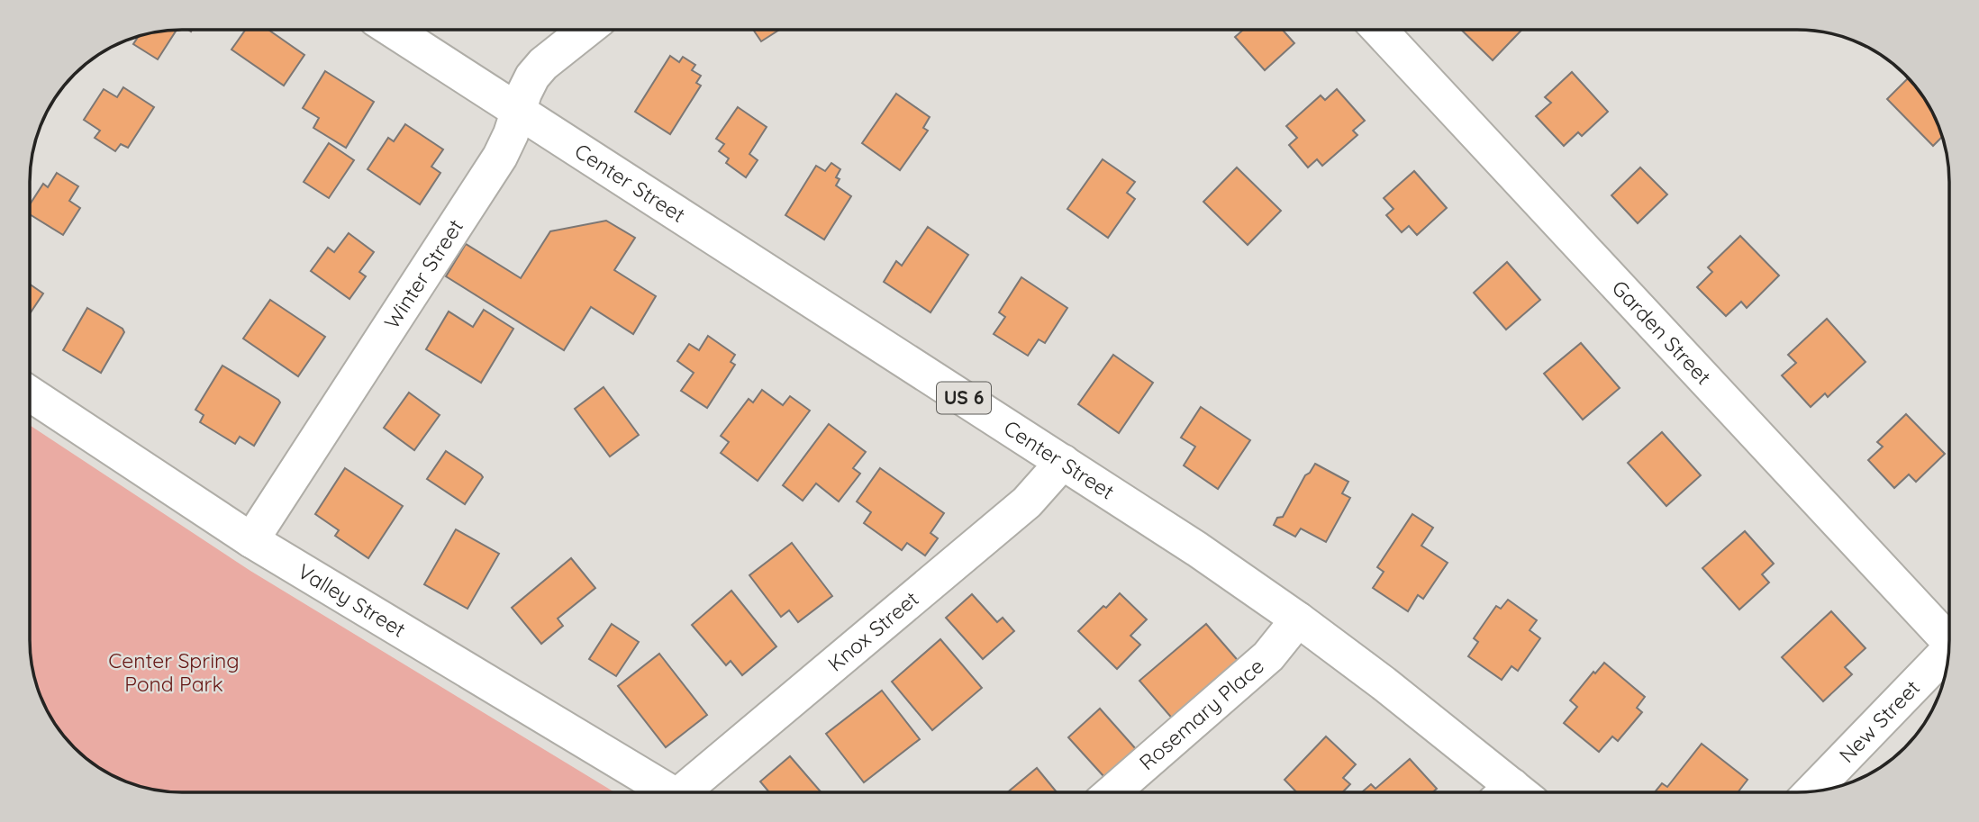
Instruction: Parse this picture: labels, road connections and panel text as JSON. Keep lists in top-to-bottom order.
{
  "streets": {
    "street": [
      "Center Street",
      "Winter Street",
      "Garden Street",
      "US 6",
      "Valley Street",
      "Knox Street",
      "Rosemary Place",
      "New Street"
    ]
  },
  "crossings": [
    ["Center Street", "Winter Street"],
    ["Center Street", "Knox Street"],
    ["Center Street", "Rosemary Place"],
    ["Winter Street", "Valley Street"]
  ],
  "parks": ["Center Spring Pond Park"]
}
